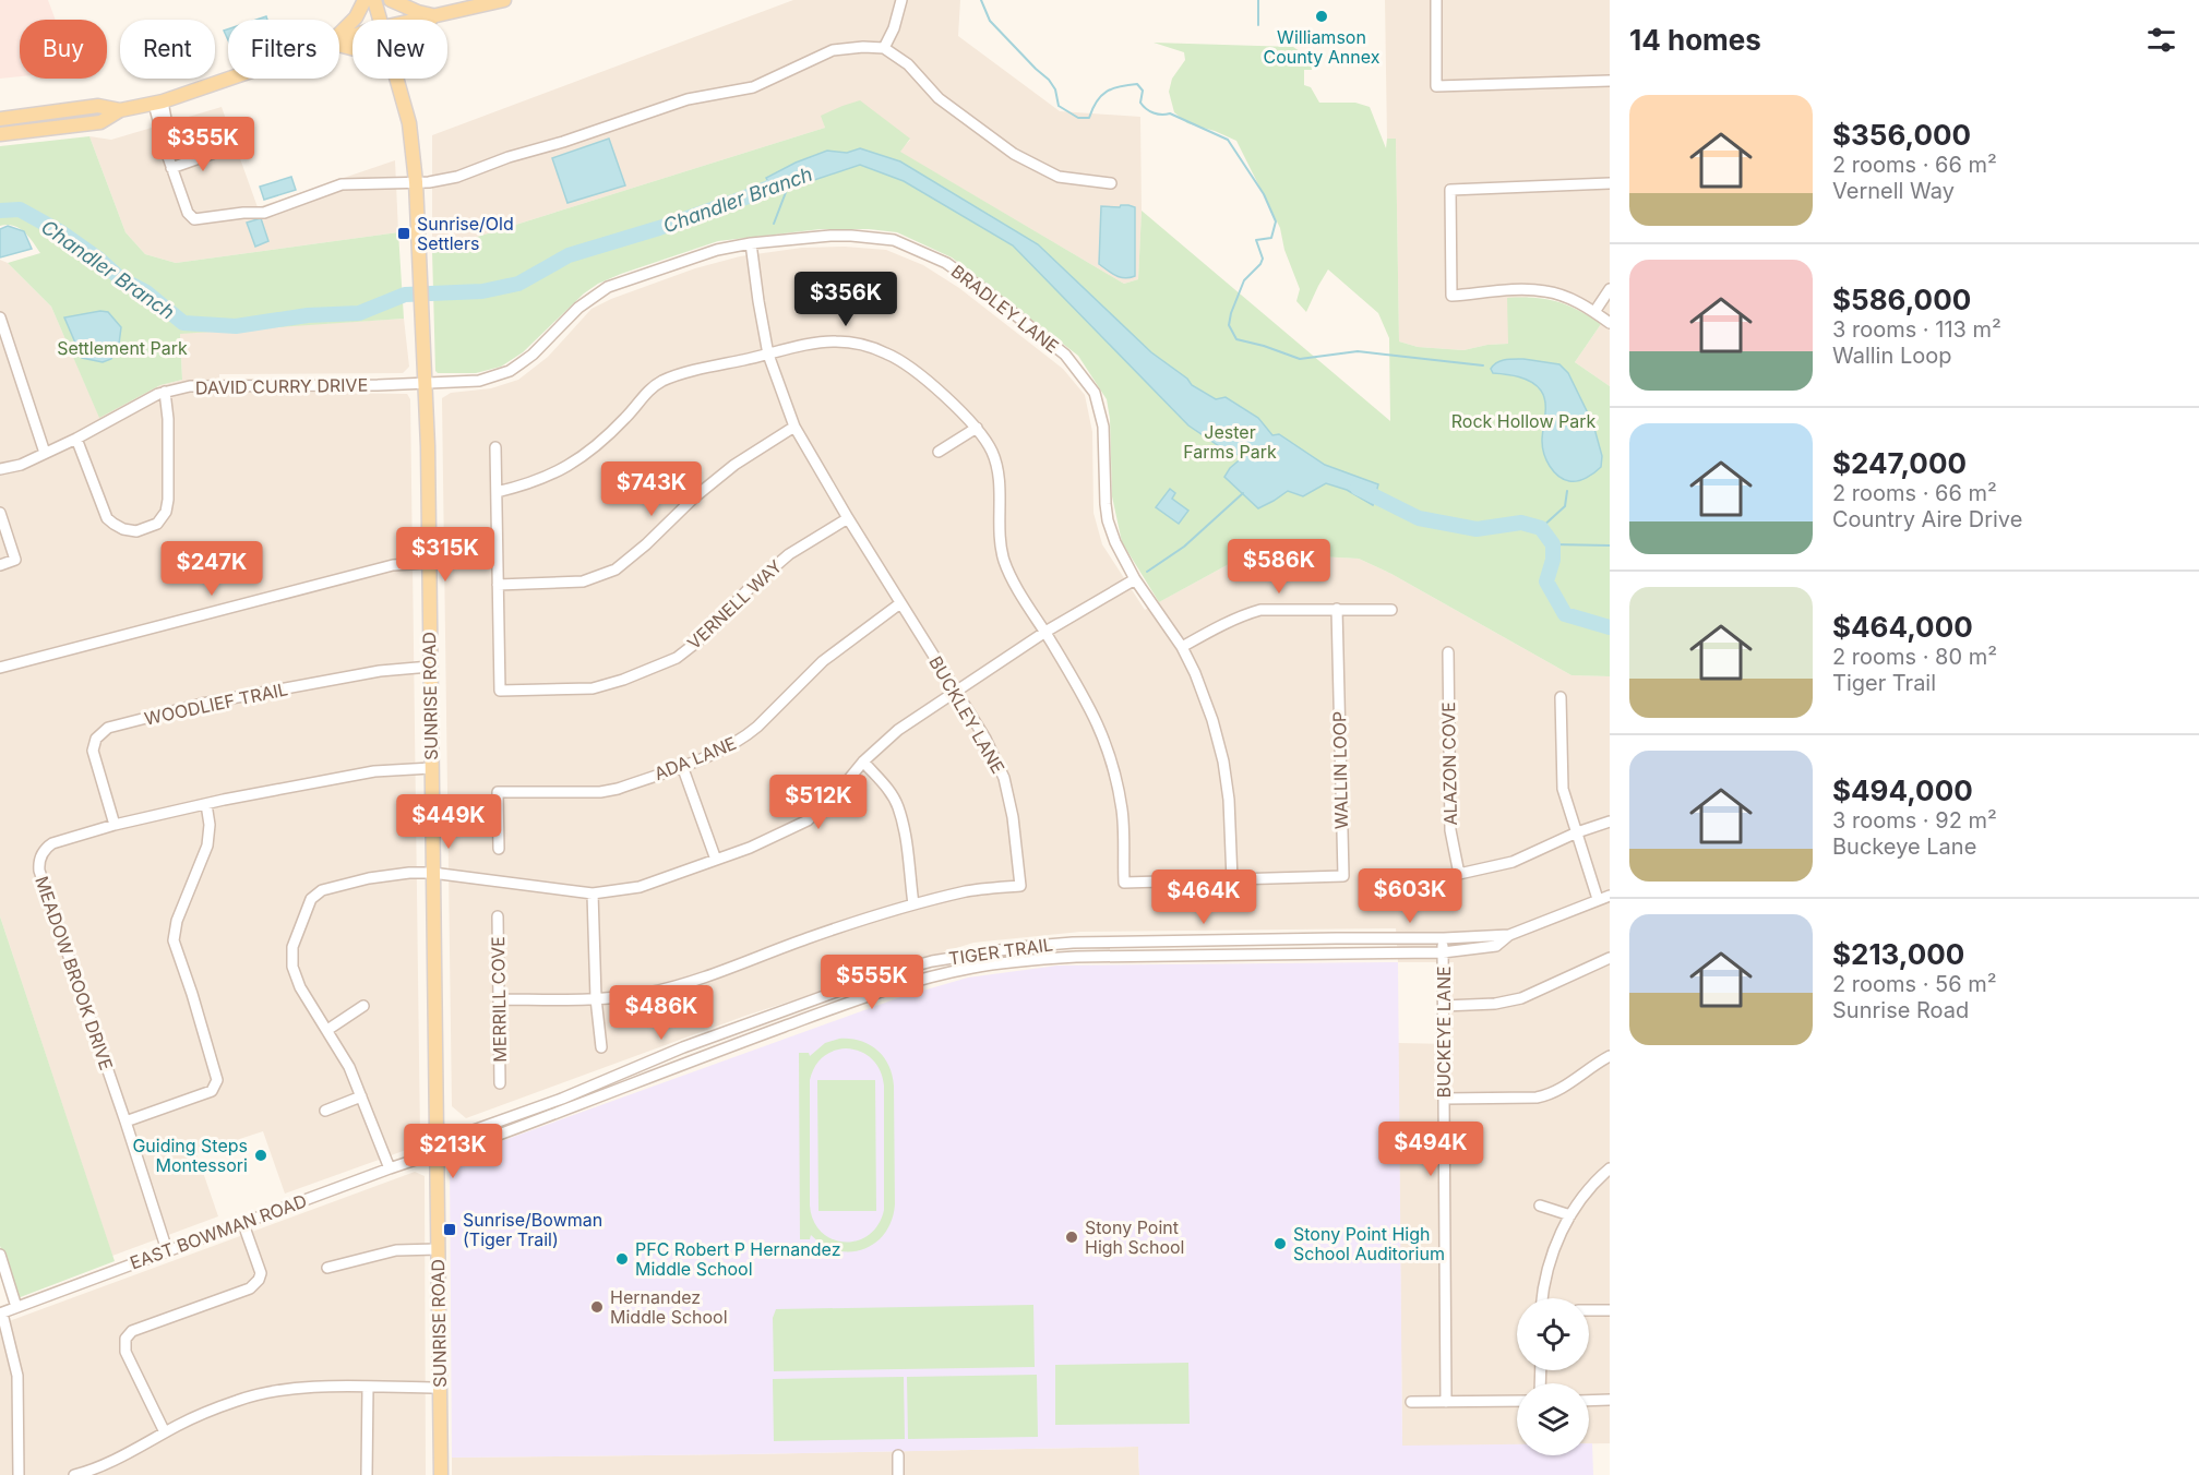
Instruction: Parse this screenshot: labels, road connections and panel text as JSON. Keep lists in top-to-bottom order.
{
  "streets": {
    "main road": ["SUNRISE ROAD"],
    "street": [
      "BRADLEY LANE",
      "DAVID CURRY DRIVE",
      "VERNELL WAY",
      "WOODLIEF TRAIL",
      "BUCKLEY LANE",
      "ADA LANE",
      "ALAZON COVE",
      "WALLIN LOOP",
      "TIGER TRAIL",
      "MEADOW BROOK DRIVE",
      "MERRILL COVE",
      "BUCKEYE LANE",
      "EAST BOWMAN ROAD"
    ]
  },
  "crossings": [
    ["BRADLEY LANE", "DAVID CURRY DRIVE"],
    ["BRADLEY LANE", "SUNRISE ROAD"],
    ["BRADLEY LANE", "BUCKLEY LANE"],
    ["BRADLEY LANE", "WALLIN LOOP"],
    ["DAVID CURRY DRIVE", "SUNRISE ROAD"],
    ["VERNELL WAY", "BUCKLEY LANE"],
    ["SUNRISE ROAD", "WOODLIEF TRAIL"],
    ["SUNRISE ROAD", "TIGER TRAIL"],
    ["SUNRISE ROAD", "MEADOW BROOK DRIVE"],
    ["SUNRISE ROAD", "EAST BOWMAN ROAD"],
    ["WOODLIEF TRAIL", "MEADOW BROOK DRIVE"],
    ["BUCKLEY LANE", "ADA LANE"],
    ["BUCKLEY LANE", "MERRILL COVE"],
    ["TIGER TRAIL", "BUCKEYE LANE"],
    ["TIGER TRAIL", "EAST BOWMAN ROAD"],
    ["MEADOW BROOK DRIVE", "EAST BOWMAN ROAD"]
  ],
  "water": ["Chandler Branch"],
  "parks": ["Settlement Park", "Rock Hollow Park", "Jester Farms Park"],
  "places": {
    "other": [
      "Williamson County Annex",
      "Guiding Steps Montessori",
      "Stony Point High School",
      "Stony Point High School Auditorium",
      "PFC Robert P Hernandez Middle School",
      "Hernandez Middle School"
    ],
    "transit": ["Sunrise/Old Settlers", "Sunrise/Bowman (Tiger Trail)"]
  },
  "page": {
    "heading": "14 homes",
    "chip": [
      "Buy",
      "Rent",
      "Filters",
      "New"
    ],
    "list": [
      {
        "name": "$356,000",
        "note": "2 rooms · 66 m² · Vernell Way"
      },
      {
        "name": "$586,000",
        "note": "3 rooms · 113 m² · Wallin Loop"
      },
      {
        "name": "$247,000",
        "note": "2 rooms · 66 m² · Country Aire Drive"
      },
      {
        "name": "$464,000",
        "note": "2 rooms · 80 m² · Tiger Trail"
      },
      {
        "name": "$494,000",
        "note": "3 rooms · 92 m² · Buckeye Lane"
      },
      {
        "name": "$213,000",
        "note": "2 rooms · 56 m² · Sunrise Road"
      }
    ],
    "price": [
      "$355K",
      "$356K",
      "$743K",
      "$315K",
      "$586K",
      "$247K",
      "$512K",
      "$449K",
      "$603K",
      "$464K",
      "$555K",
      "$486K",
      "$494K",
      "$213K"
    ]
  }
}
